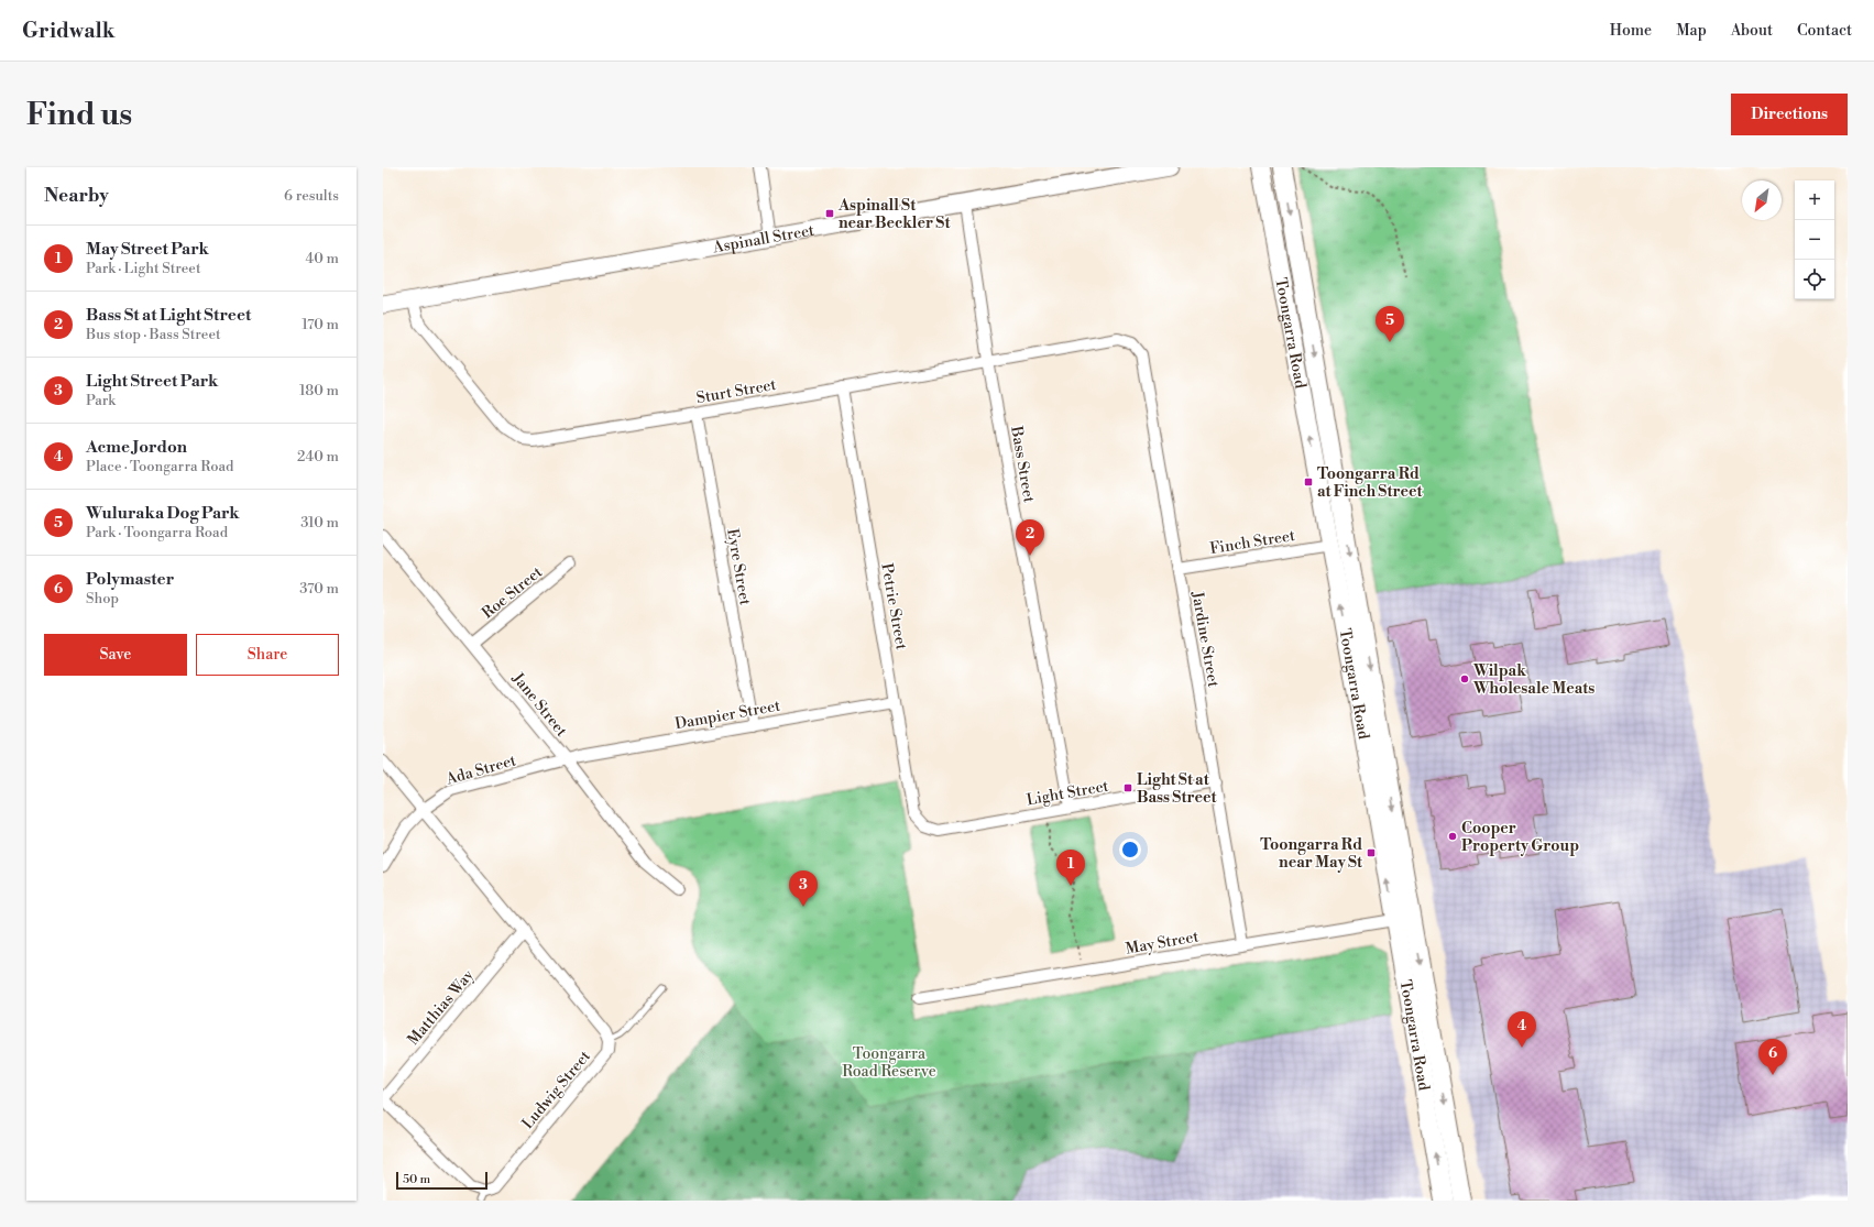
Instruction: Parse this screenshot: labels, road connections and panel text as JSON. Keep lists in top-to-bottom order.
{
  "streets": {
    "main road": ["Aspinall Street", "Toongarra Road"],
    "street": [
      "Sturt Street",
      "Bass Street",
      "Finch Street",
      "Eyre Street",
      "Roe Street",
      "Petrie Street",
      "Jardine Street",
      "Jane Street",
      "Dampier Street",
      "Ada Street",
      "Light Street",
      "May Street",
      "Matthias Way",
      "Ludwig Street"
    ]
  },
  "crossings": [
    ["Aspinall Street", "Sturt Street"],
    ["Aspinall Street", "Bass Street"],
    ["Toongarra Road", "Finch Street"],
    ["Toongarra Road", "May Street"],
    ["Sturt Street", "Bass Street"],
    ["Sturt Street", "Eyre Street"],
    ["Sturt Street", "Petrie Street"],
    ["Sturt Street", "Jardine Street"],
    ["Bass Street", "Light Street"],
    ["Finch Street", "Jardine Street"],
    ["Eyre Street", "Dampier Street"],
    ["Roe Street", "Jane Street"],
    ["Petrie Street", "Dampier Street"],
    ["Petrie Street", "Light Street"],
    ["Jardine Street", "Light Street"],
    ["Jardine Street", "May Street"],
    ["Jane Street", "Dampier Street"],
    ["Jane Street", "Ada Street"],
    ["Dampier Street", "Ada Street"],
    ["Ada Street", "Ludwig Street"],
    ["Matthias Way", "Ludwig Street"]
  ],
  "parks": ["Toongarra Road Reserve"],
  "places": {
    "transit": [
      "Aspinall St near Beckler St",
      "Toongarra Rd at Finch Street",
      "Light St at Bass Street",
      "Toongarra Rd near May St"
    ],
    "other": ["Wilpak Wholesale Meats", "Cooper Property Group"]
  },
  "scale_bar": "50 m",
  "north": "bottom left",
  "page": {
    "header": "Gridwalk",
    "nav": [
      "Home",
      "Map",
      "About",
      "Contact"
    ],
    "buttons": [
      "Directions",
      ["Save", "Share"]
    ],
    "title": "Find us",
    "heading": ["Nearby", "6 results"],
    "map_buttons": ["+", "−"],
    "list": [
      {
        "mark": "1",
        "name": "May Street Park",
        "note": "Park · Light Street",
        "value": "40 m"
      },
      {
        "mark": "2",
        "name": "Bass St at Light Street",
        "note": "Bus stop · Bass Street",
        "value": "170 m"
      },
      {
        "mark": "3",
        "name": "Light Street Park",
        "note": "Park",
        "value": "180 m"
      },
      {
        "mark": "4",
        "name": "Acme Jordon",
        "note": "Place · Toongarra Road",
        "value": "240 m"
      },
      {
        "mark": "5",
        "name": "Wuluraka Dog Park",
        "note": "Park · Toongarra Road",
        "value": "310 m"
      },
      {
        "mark": "6",
        "name": "Polymaster",
        "note": "Shop",
        "value": "370 m"
      }
    ],
    "pins": [
      "5",
      "2",
      "1",
      "3",
      "4",
      "6"
    ],
    "scale": "50 m"
  }
}
